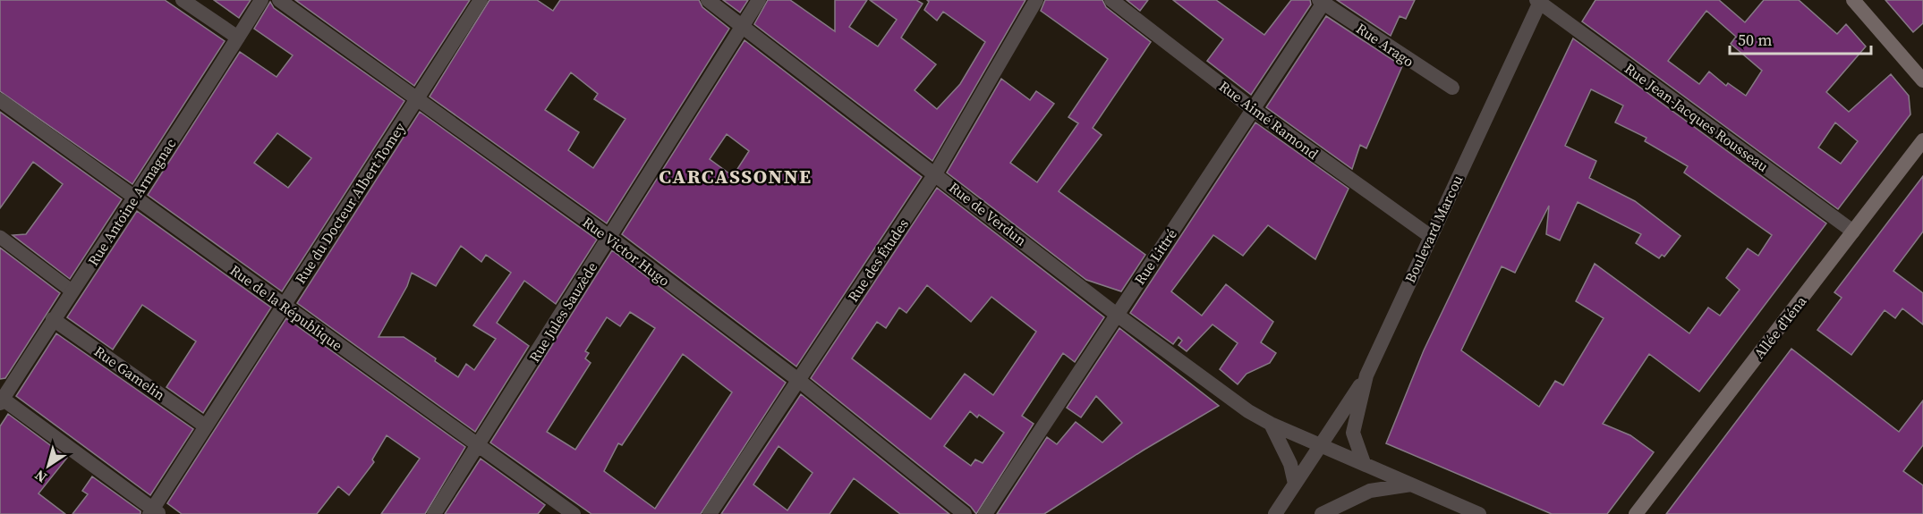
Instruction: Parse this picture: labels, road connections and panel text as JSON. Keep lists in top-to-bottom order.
{
  "streets": {
    "main road": ["Allée d'Iéna"],
    "street": [
      "Rue Arago",
      "Rue Jean-Jacques Rousseau",
      "Rue Aimé Ramond",
      "Rue Antoine Armagnac",
      "Rue du Docteur Albert Tomey",
      "Rue de Verdun",
      "Boulevard Marcou",
      "Rue Victor Hugo",
      "Rue Littré",
      "Rue des Études",
      "Rue de la République",
      "Rue Jules Sauzède",
      "Rue Gamelin"
    ]
  },
  "crossings": [
    ["Rue Arago", "Rue Littré"],
    ["Rue Jean-Jacques Rousseau", "Boulevard Marcou"],
    ["Rue Jean-Jacques Rousseau", "Allée d'Iéna"],
    ["Rue Aimé Ramond", "Boulevard Marcou"],
    ["Rue Aimé Ramond", "Rue Littré"],
    ["Rue Antoine Armagnac", "Rue de la République"],
    ["Rue Antoine Armagnac", "Rue Gamelin"],
    ["Rue du Docteur Albert Tomey", "Rue Victor Hugo"],
    ["Rue du Docteur Albert Tomey", "Rue de la République"],
    ["Rue du Docteur Albert Tomey", "Rue Gamelin"],
    ["Rue de Verdun", "Boulevard Marcou"],
    ["Rue de Verdun", "Rue Littré"],
    ["Rue de Verdun", "Rue des Études"],
    ["Rue de Verdun", "Rue Jules Sauzède"],
    ["Rue Victor Hugo", "Rue des Études"],
    ["Rue Victor Hugo", "Rue Jules Sauzède"],
    ["Rue de la République", "Rue Jules Sauzède"]
  ],
  "districts": ["CARCASSONNE"],
  "scale_bar": "50 m",
  "north": "bottom left"
}
